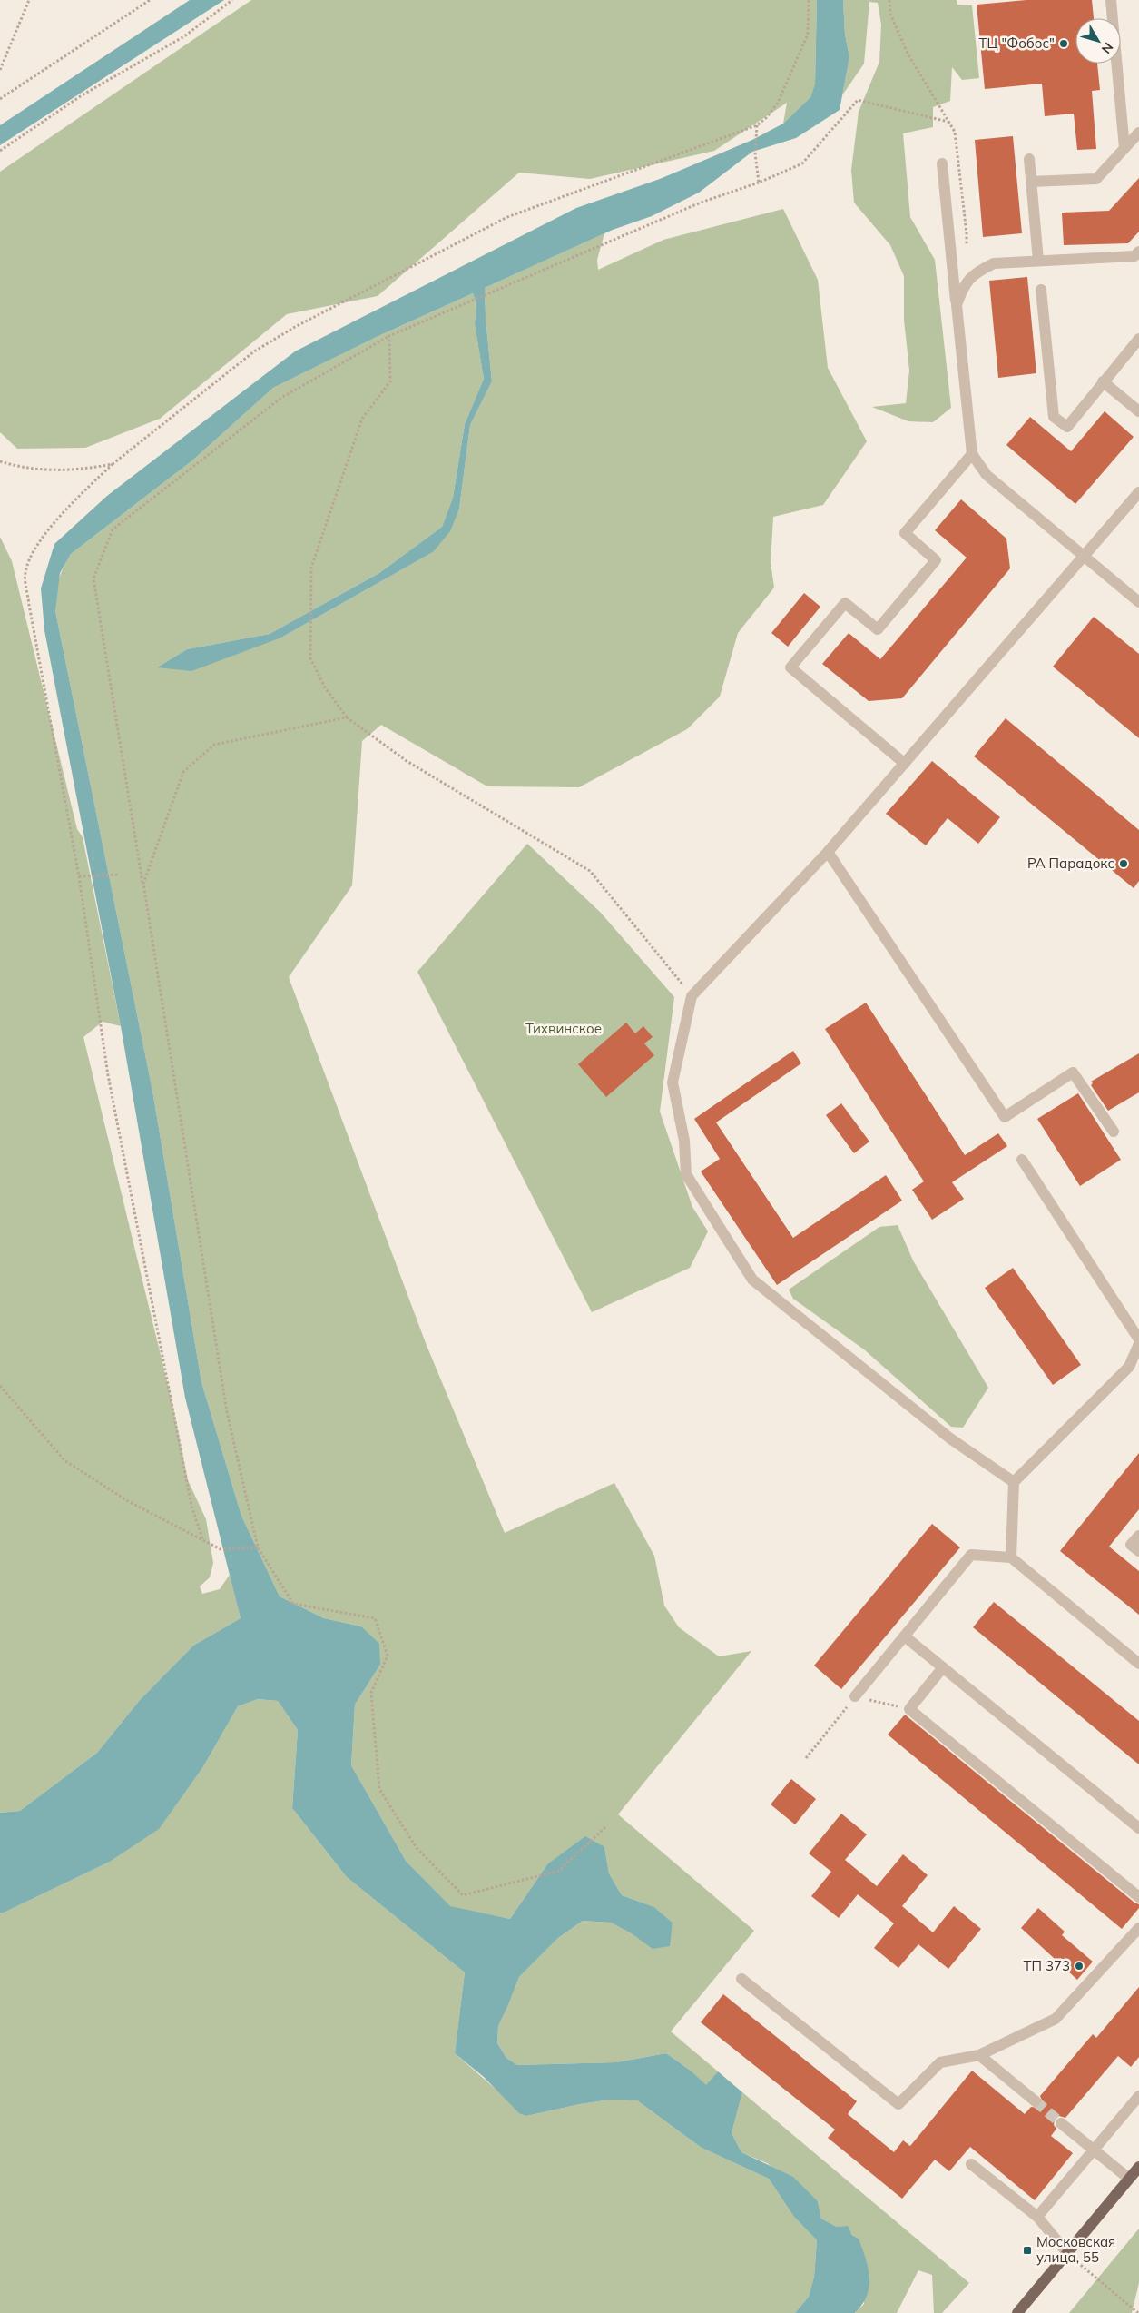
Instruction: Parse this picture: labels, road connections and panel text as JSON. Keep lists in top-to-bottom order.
{
  "parks": ["Тихвинское"],
  "places": {
    "other": ["ТЦ \"Фобос\"", "РА Парадокс", "ТП 373"],
    "transit": ["Московская улица, 55"]
  },
  "north": "bottom right"
}
